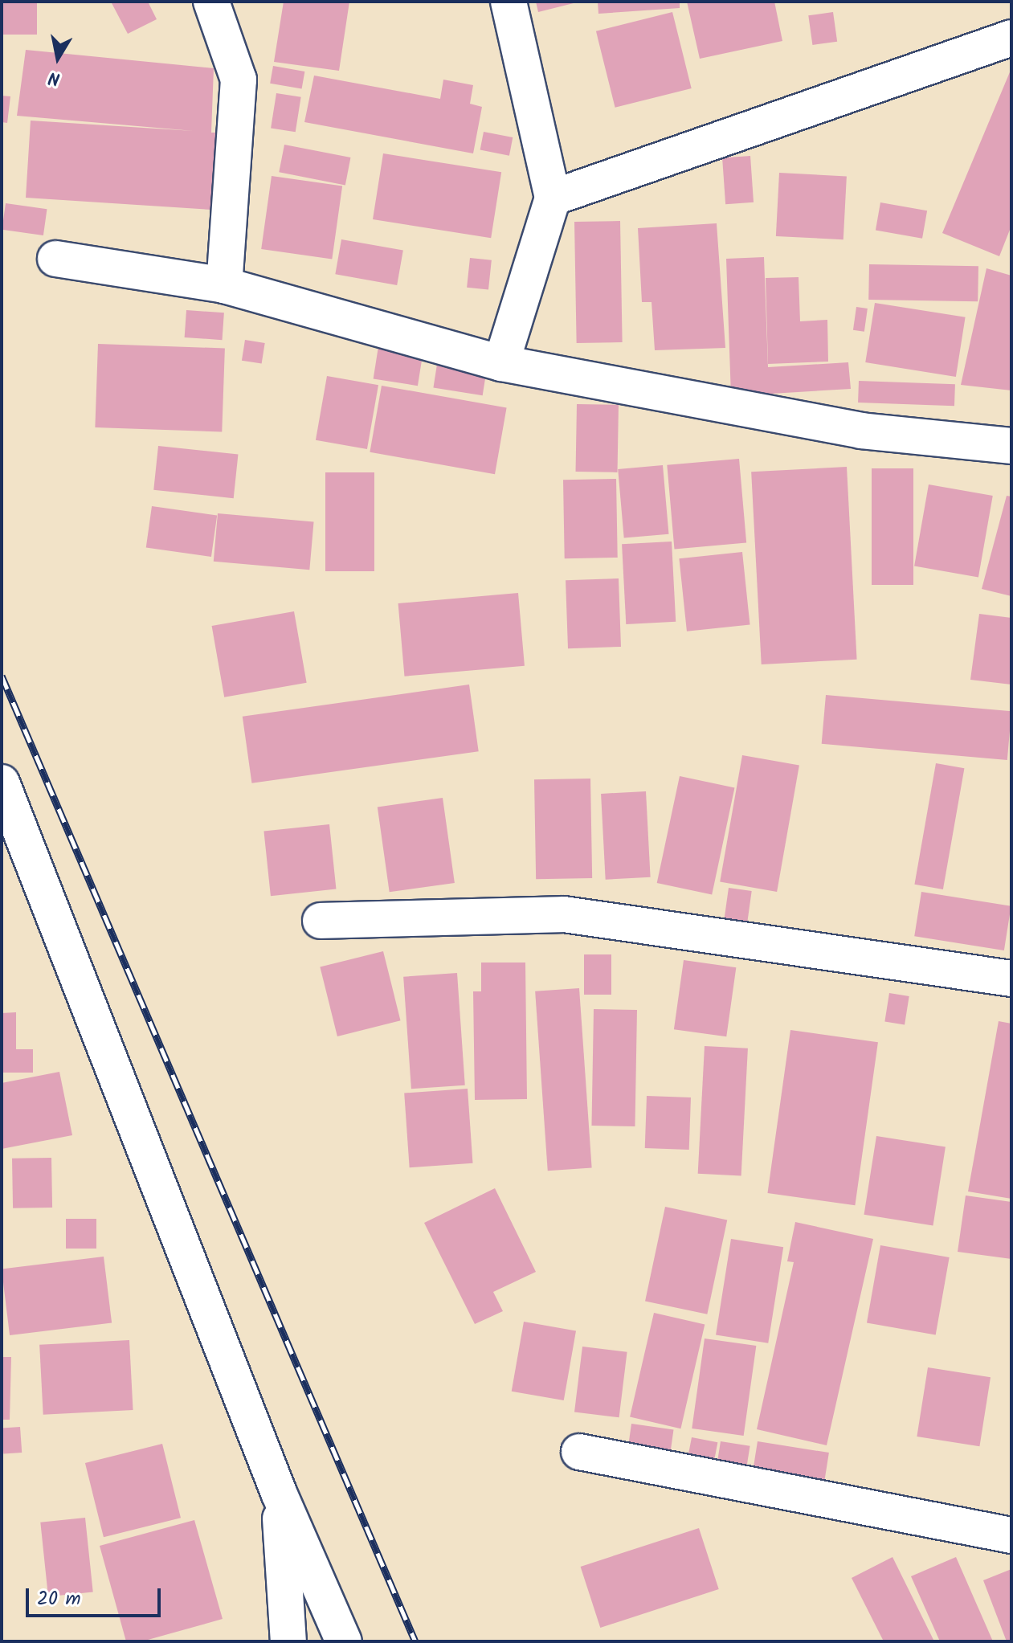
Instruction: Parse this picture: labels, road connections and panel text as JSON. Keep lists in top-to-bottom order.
{
  "scale_bar": "20 m",
  "north": "bottom"
}
